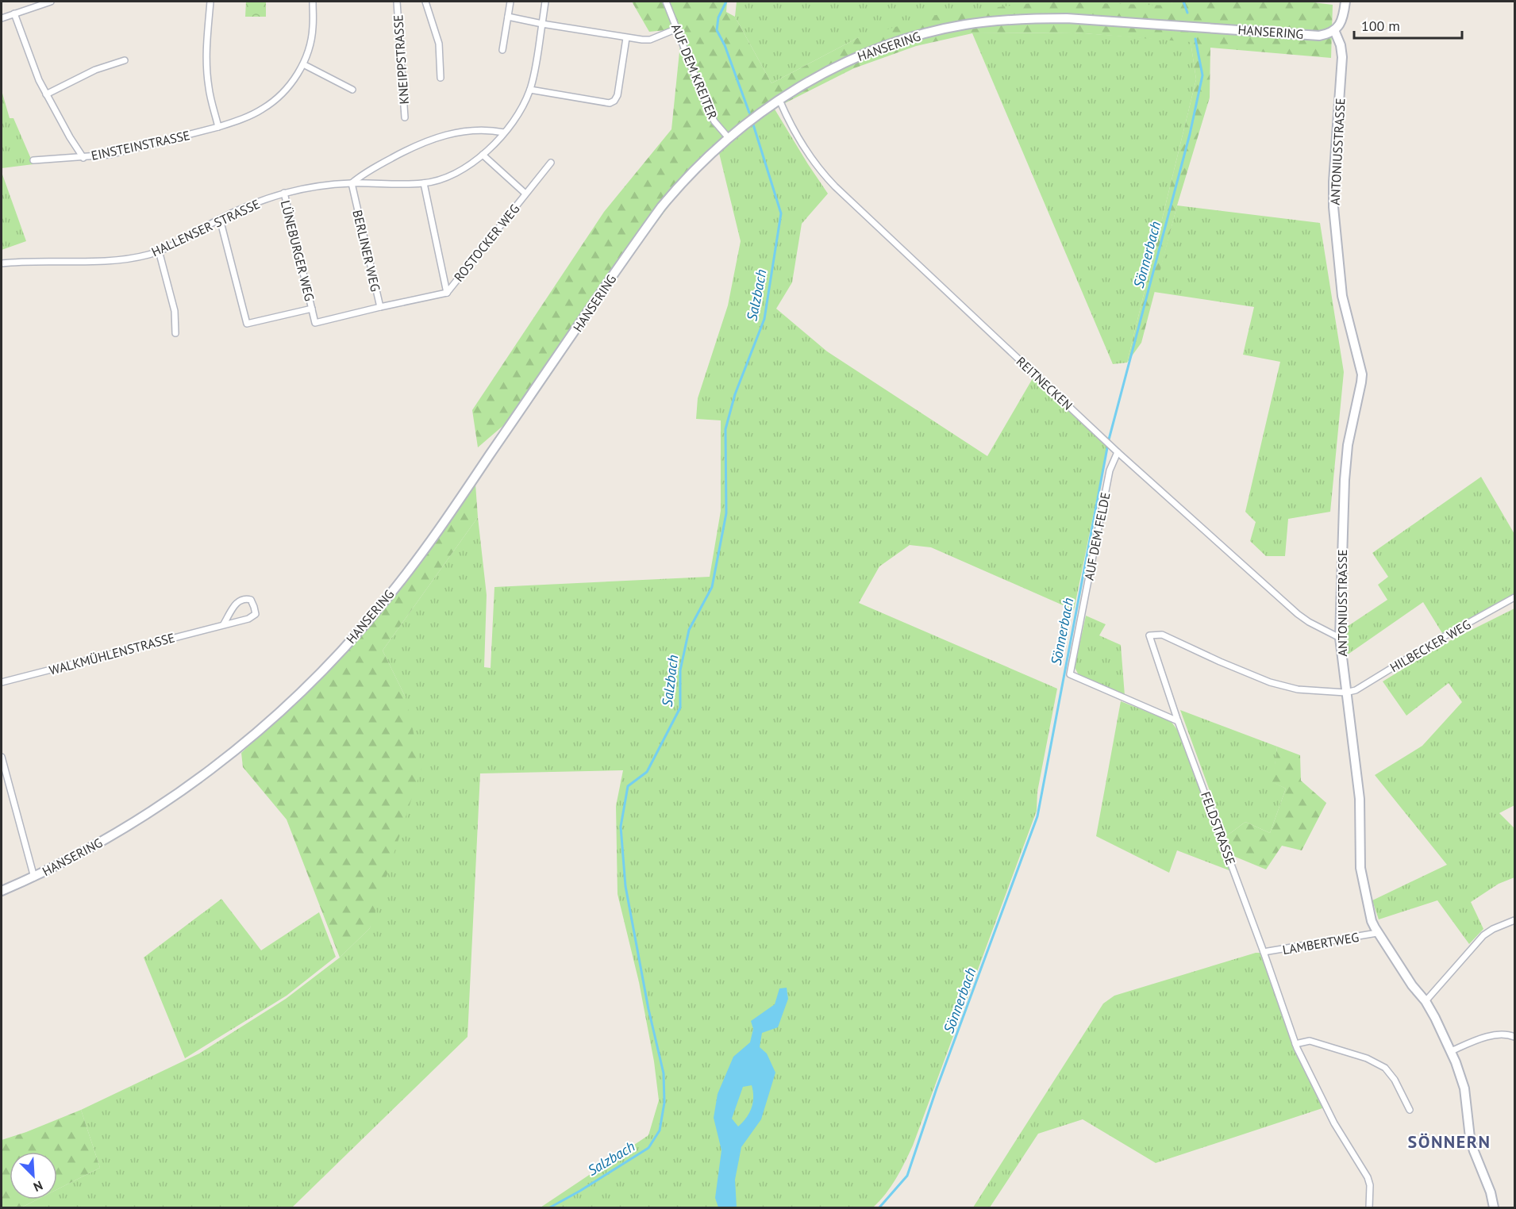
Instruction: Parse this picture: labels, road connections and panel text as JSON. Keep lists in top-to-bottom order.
{
  "streets": {
    "street": [
      "HANSERING",
      "KNEIPPSTRASSE",
      "AUF DEM KREITER",
      "EINSTEINSTRASSE",
      "ANTONIUSSTRASSE",
      "HALLENSER STRASSE",
      "ROSTOCKER WEG",
      "LÜNEBURGER WEG",
      "BERLINER WEG",
      "REITNECKEN",
      "AUF DEM FELDE",
      "HILBECKER WEG",
      "WALKMÜHLENSTRASSE",
      "FELDSTRASSE",
      "LAMBERTWEG"
    ]
  },
  "crossings": [
    ["HANSERING", "AUF DEM KREITER"],
    ["HANSERING", "ANTONIUSSTRASSE"],
    ["HANSERING", "REITNECKEN"],
    ["ANTONIUSSTRASSE", "REITNECKEN"],
    ["ANTONIUSSTRASSE", "HILBECKER WEG"],
    ["ANTONIUSSTRASSE", "FELDSTRASSE"],
    ["ANTONIUSSTRASSE", "LAMBERTWEG"],
    ["HALLENSER STRASSE", "ROSTOCKER WEG"],
    ["HALLENSER STRASSE", "LÜNEBURGER WEG"],
    ["HALLENSER STRASSE", "BERLINER WEG"],
    ["ROSTOCKER WEG", "BERLINER WEG"],
    ["REITNECKEN", "AUF DEM FELDE"],
    ["AUF DEM FELDE", "FELDSTRASSE"],
    ["HILBECKER WEG", "FELDSTRASSE"],
    ["FELDSTRASSE", "LAMBERTWEG"]
  ],
  "districts": ["SÖNNERN"],
  "water": ["Sönnerbach", "Salzbach"],
  "scale_bar": "100 m",
  "north": "bottom right"
}
